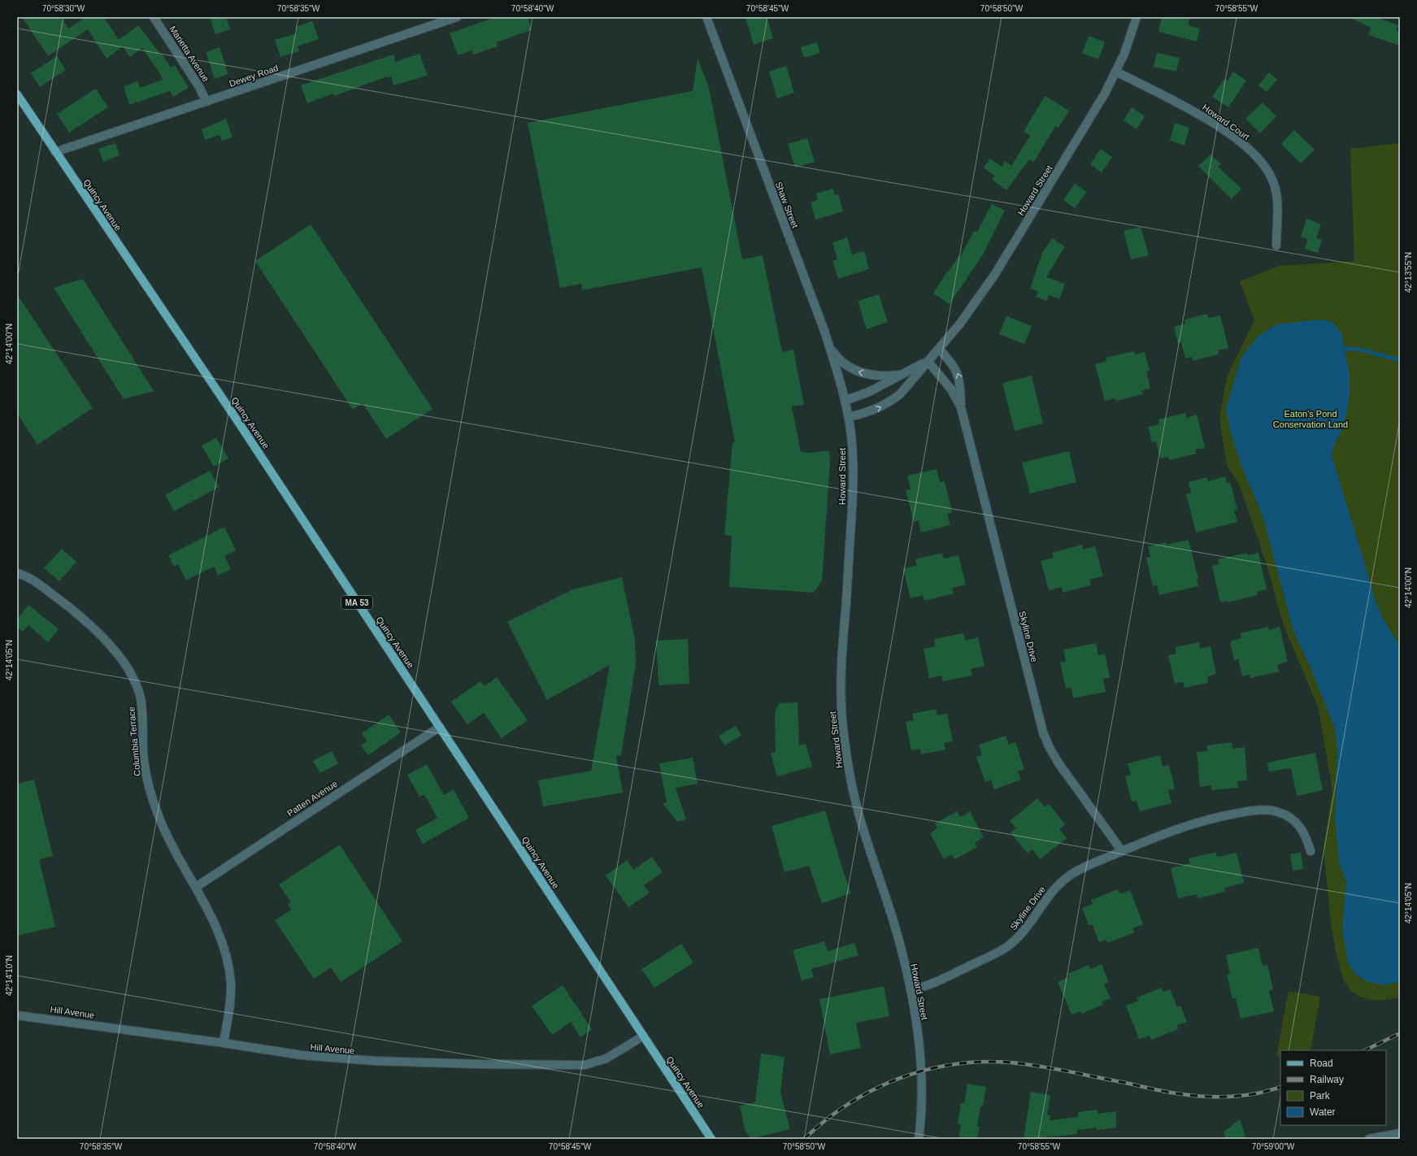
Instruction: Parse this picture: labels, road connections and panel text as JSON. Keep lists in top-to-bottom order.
{
  "streets": {
    "main road": ["Quincy Avenue", "MA 53"],
    "street": [
      "Marietta Avenue",
      "Dewey Road",
      "Howard Court",
      "Howard Street",
      "Shaw Street",
      "Skyline Drive",
      "Columbia Terrace",
      "Patten Avenue",
      "Hill Avenue"
    ]
  },
  "crossings": [
    ["Marietta Avenue", "Dewey Road"],
    ["Dewey Road", "Quincy Avenue"],
    ["Howard Court", "Howard Street"],
    ["Howard Street", "Shaw Street"],
    ["Howard Street", "Skyline Drive"],
    ["Quincy Avenue", "Patten Avenue"],
    ["Quincy Avenue", "Hill Avenue"],
    ["Columbia Terrace", "Patten Avenue"],
    ["Columbia Terrace", "Hill Avenue"]
  ],
  "parks": ["Eaton's Pond Conservation Land"],
  "legend": [
    "Road",
    "Railway",
    "Park",
    "Water"
  ],
  "coordinates": [
    "70°58'30\"W",
    "70°58'35\"W",
    "70°58'40\"W",
    "70°58'45\"W",
    "70°58'50\"W",
    "70°58'55\"W",
    "42°13'55\"N",
    "42°14'00\"N",
    "42°14'05\"N",
    "42°14'10\"N",
    "70°59'00\"W"
  ]
}
